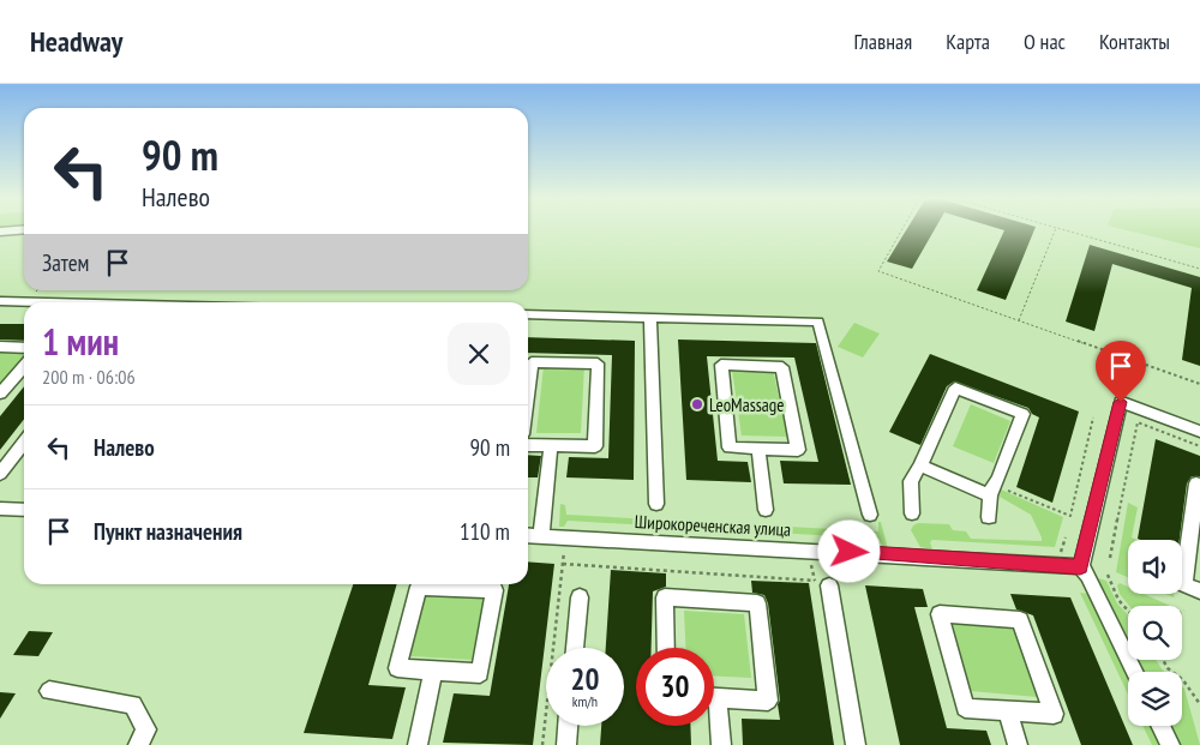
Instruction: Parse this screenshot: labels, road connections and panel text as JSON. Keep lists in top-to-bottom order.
{
  "streets": {
    "street": ["Широкореченская улица"]
  },
  "places": ["LeoMassage"],
  "page": {
    "header": "Headway",
    "nav": [
      "Главная",
      "Карта",
      "О нас",
      "Контакты"
    ],
    "turn": ["90 m", "Налево"],
    "then": "Затем",
    "heading": ["1 мин", "200 m · 06:06"],
    "list": [
      {
        "name": "Налево",
        "value": "90 m"
      },
      {
        "name": "Пункт назначения",
        "value": "110 m"
      }
    ],
    "speed": "20 km/h",
    "limit": "30"
  }
}
